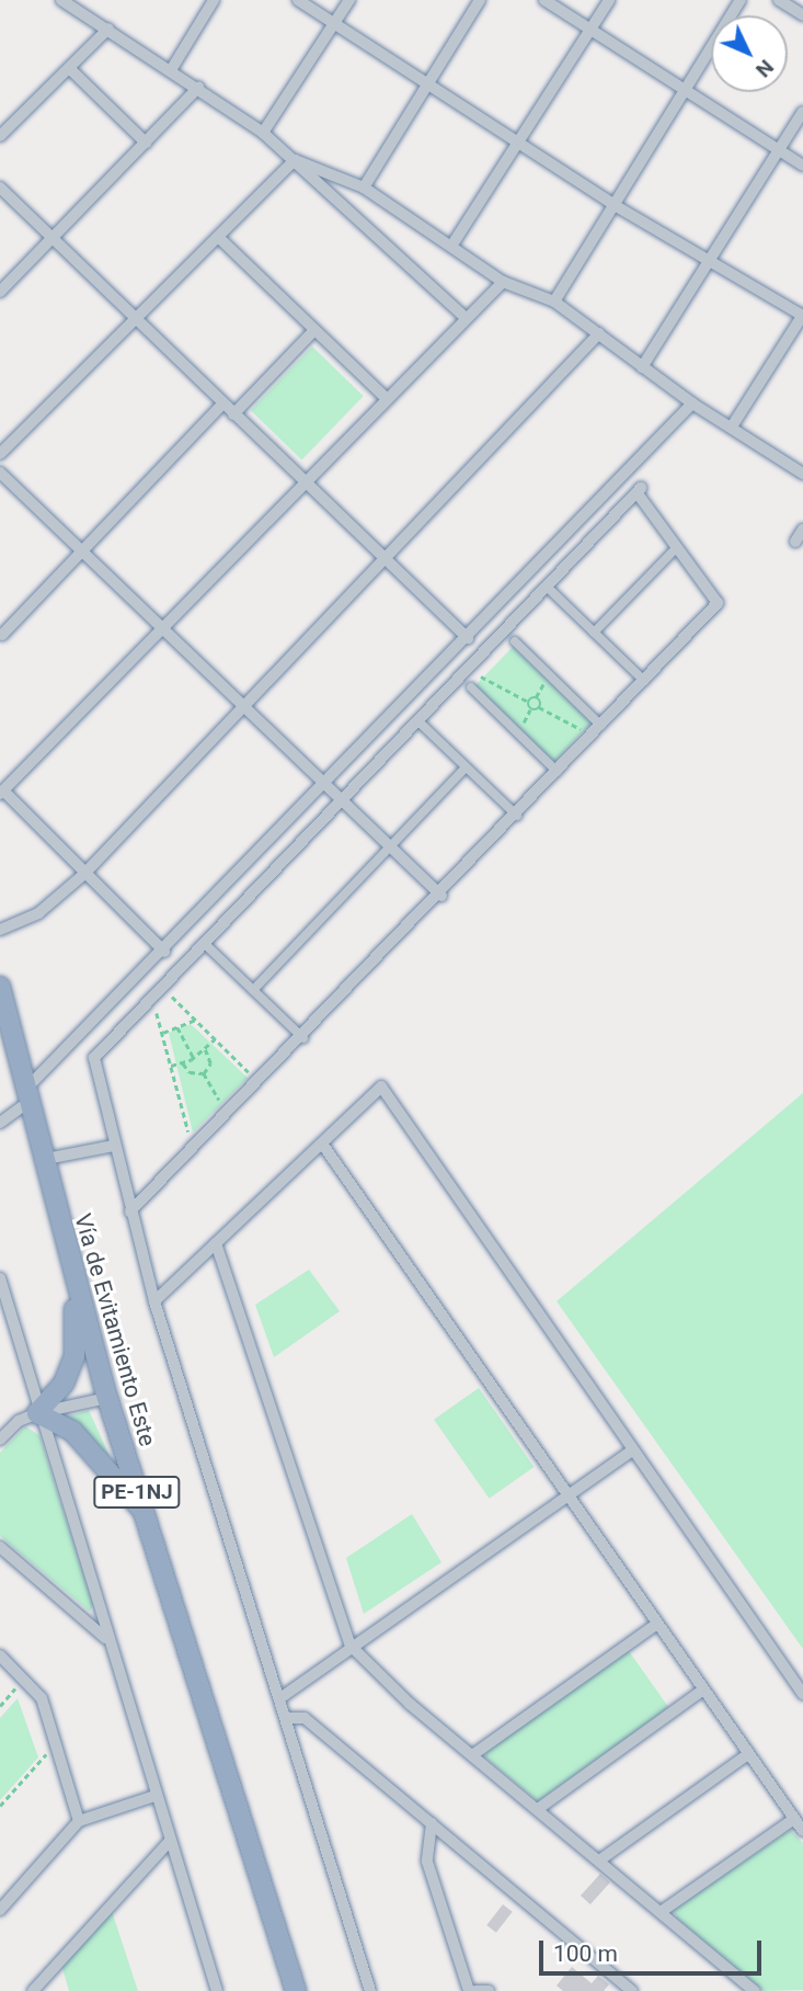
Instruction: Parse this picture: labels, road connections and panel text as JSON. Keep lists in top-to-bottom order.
{
  "streets": {
    "highway": ["Vía de Evitamiento Este", "PE-1NJ"]
  },
  "scale_bar": "100 m",
  "north": "bottom right"
}
